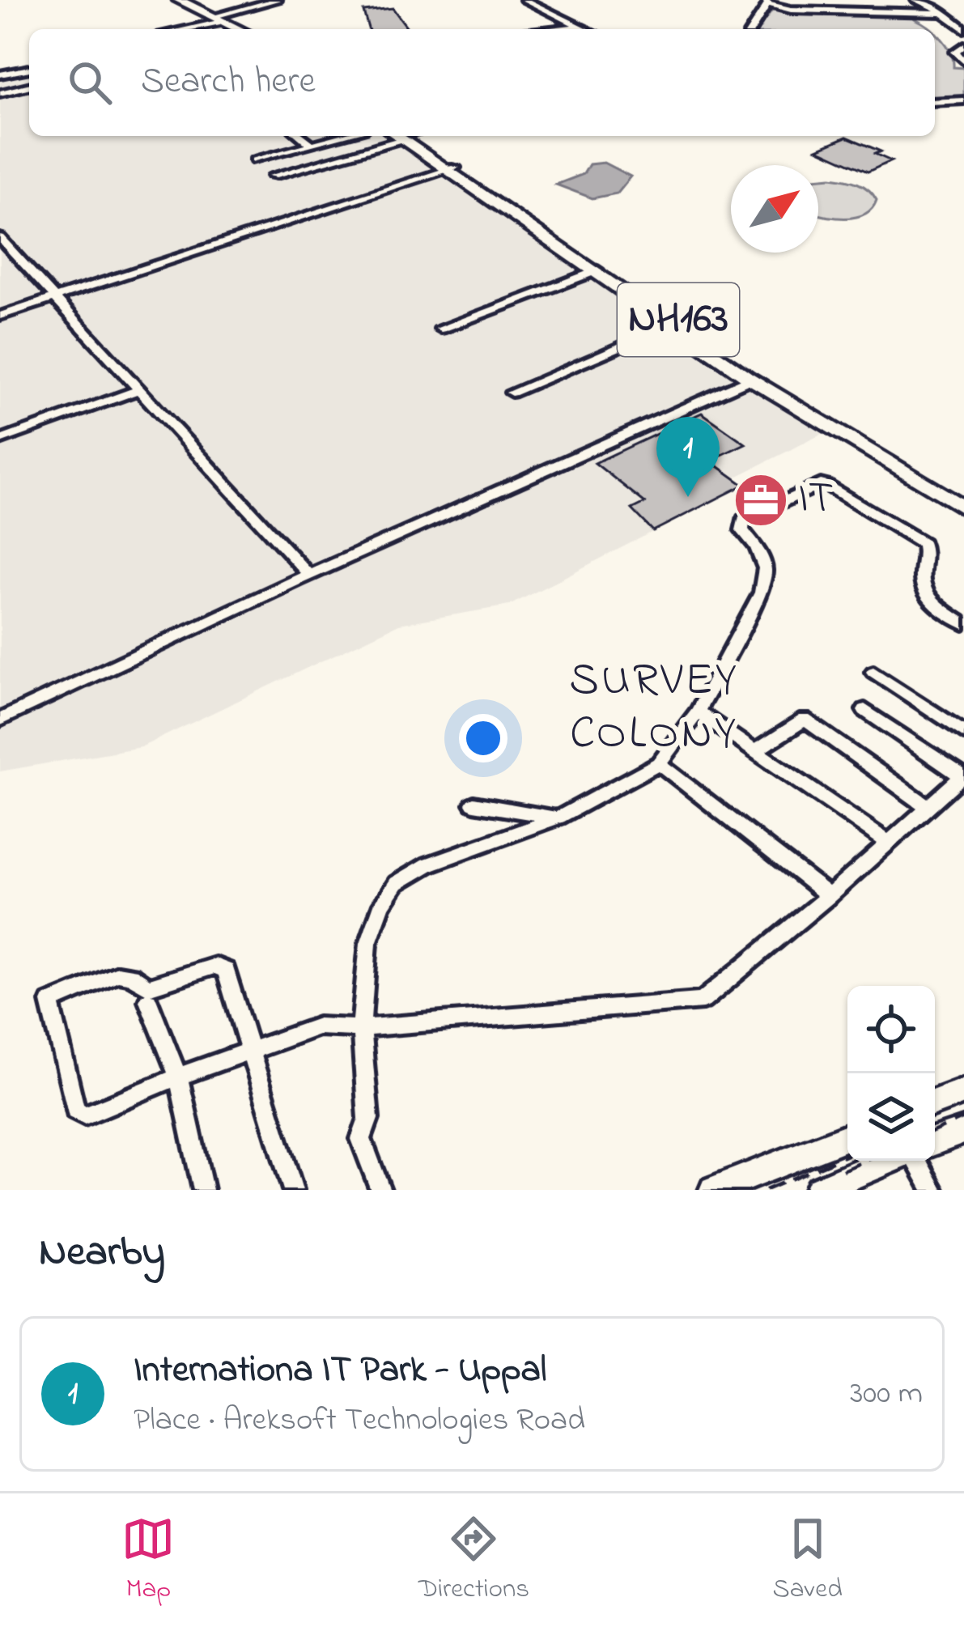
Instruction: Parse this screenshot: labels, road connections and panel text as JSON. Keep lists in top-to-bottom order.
{
  "streets": {
    "highway": ["NH163"]
  },
  "districts": ["SURVEY COLONY"],
  "places": {
    "office": ["IT"]
  },
  "north": "top right",
  "page": {
    "search": "Search here",
    "pins": "1",
    "heading": "Nearby",
    "list": [
      {
        "mark": "1",
        "name": "Internationa IT Park - Uppal",
        "note": "Place · Areksoft Technologies Road",
        "value": "300 m"
      }
    ],
    "nav": ["Map", "Directions", "Saved"]
  }
}
